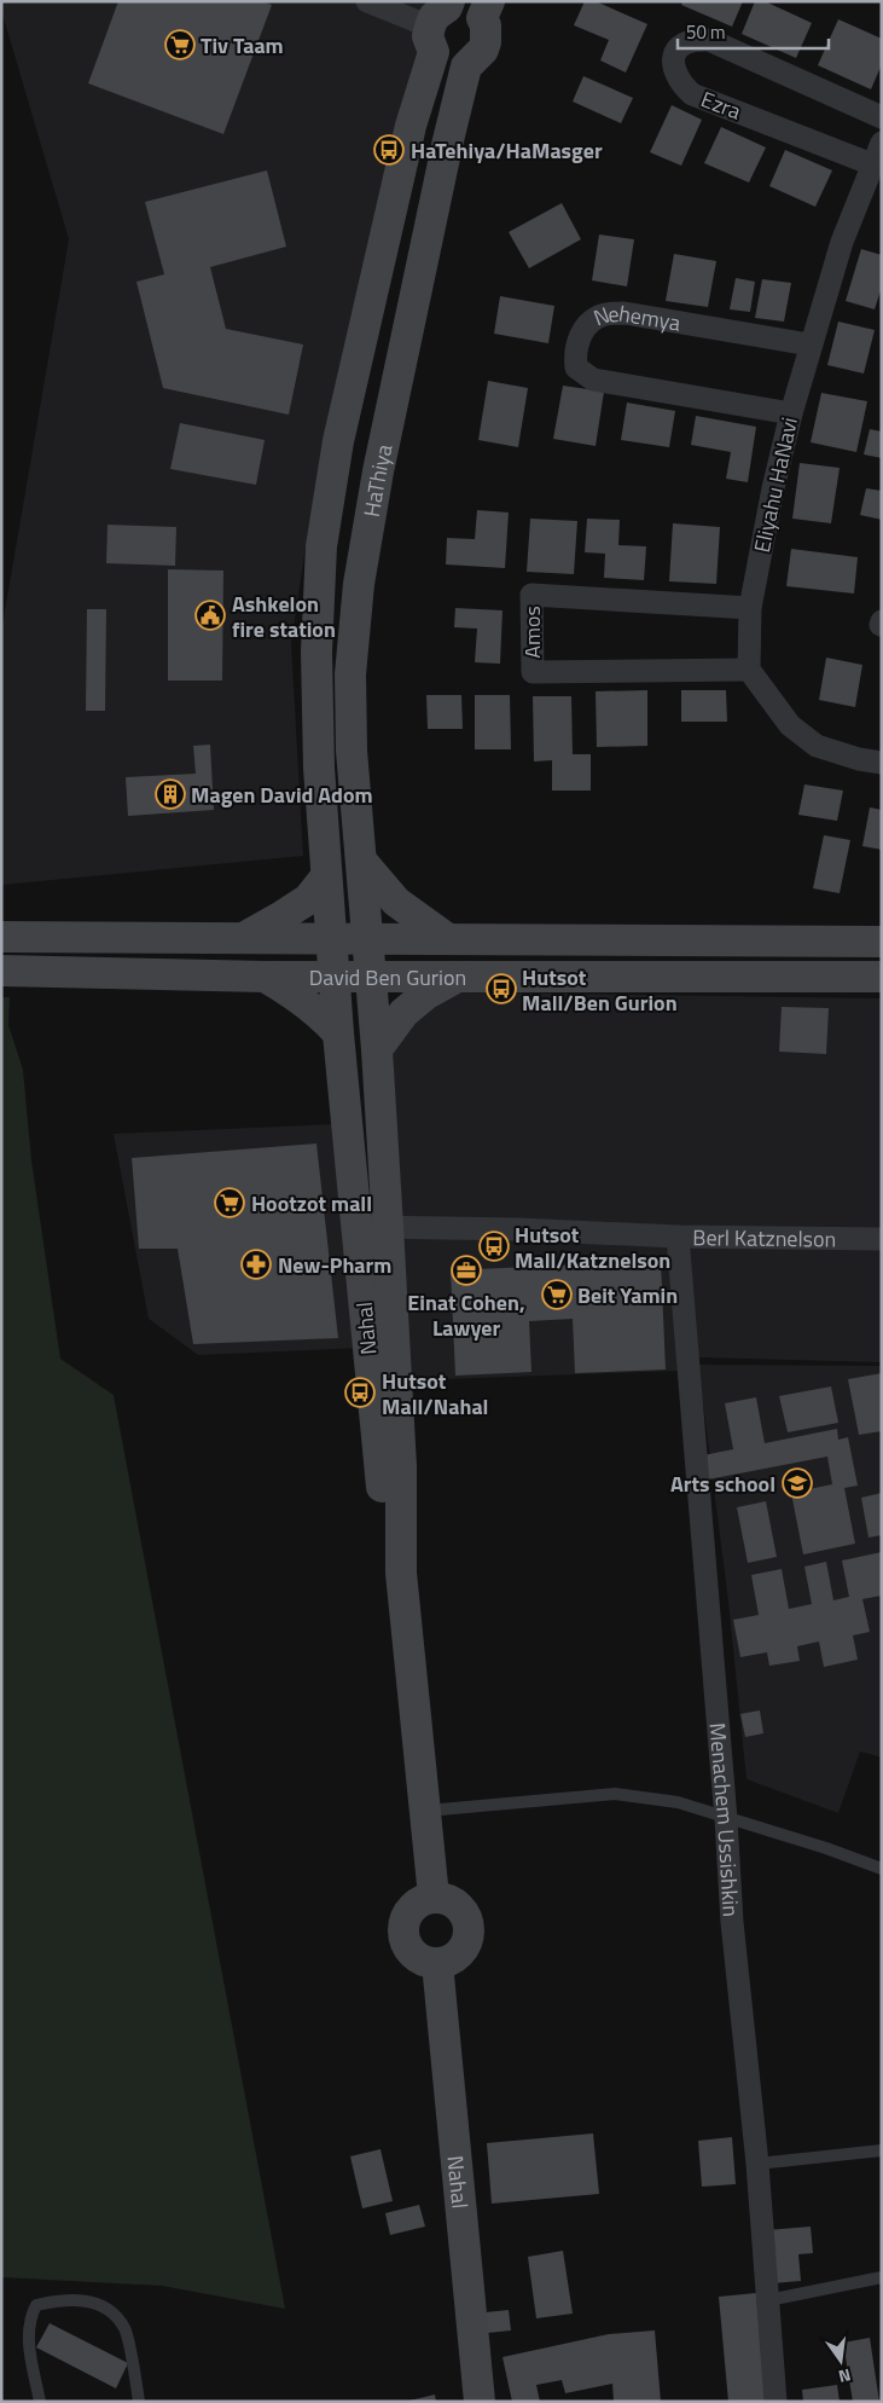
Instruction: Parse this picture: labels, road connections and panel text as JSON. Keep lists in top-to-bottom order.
{
  "streets": {
    "street": [
      "Ezra",
      "Nehemya",
      "HaThiya",
      "Eliyahu HaNavi",
      "Amos",
      "David Ben Gurion",
      "Berl Katznelson",
      "Nahal",
      "Menachem Ussishkin"
    ]
  },
  "crossings": [
    ["Ezra", "Eliyahu HaNavi"],
    ["Nehemya", "Eliyahu HaNavi"],
    ["HaThiya", "David Ben Gurion"],
    ["HaThiya", "Nahal"],
    ["Eliyahu HaNavi", "Amos"],
    ["David Ben Gurion", "Nahal"],
    ["Berl Katznelson", "Nahal"],
    ["Berl Katznelson", "Menachem Ussishkin"]
  ],
  "places": {
    "supermarket": ["Tiv Taam", "Hootzot mall", "Beit Yamin"],
    "bus stop": [
      "HaTehiya/HaMasger",
      "Hutsot Mall/Ben Gurion",
      "Hutsot Mall/Katznelson",
      "Hutsot Mall/Nahal"
    ],
    "public building": ["Ashkelon fire station"],
    "building": ["Magen David Adom"],
    "pharmacy": ["New-Pharm"],
    "office": ["Einat Cohen, Lawyer"],
    "school or university": ["Arts school"]
  },
  "scale_bar": "50 m",
  "north": "bottom"
}
